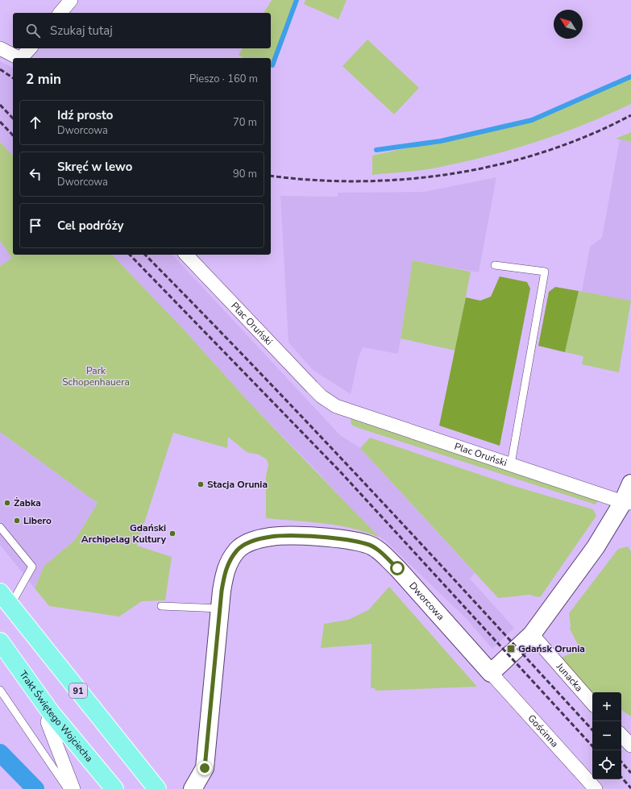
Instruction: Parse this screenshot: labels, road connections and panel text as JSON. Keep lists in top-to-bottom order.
{
  "streets": {
    "main road": ["91", "Trakt Świętego Wojciecha"],
    "street": [
      "Plac Oruński",
      "Dworcowa",
      "Junacka",
      "Gościnna"
    ]
  },
  "crossings": [
    ["Dworcowa", "Gościnna"]
  ],
  "parks": ["Park Schopenhauera"],
  "places": {
    "other": [
      "Stacja Orunia",
      "Żabka",
      "Libero",
      "Gdański Archipelag Kultury"
    ],
    "transit": ["Gdańsk Orunia"]
  },
  "north": "top left",
  "page": {
    "search": "Szukaj tutaj",
    "heading": ["2 min", "Pieszo · 160 m"],
    "list": [
      ["Idź prosto", "Dworcowa", "70 m"],
      ["Skręć w lewo", "Dworcowa", "90 m"],
      "Cel podróży"
    ],
    "map_buttons": ["+", "−"]
  }
}
